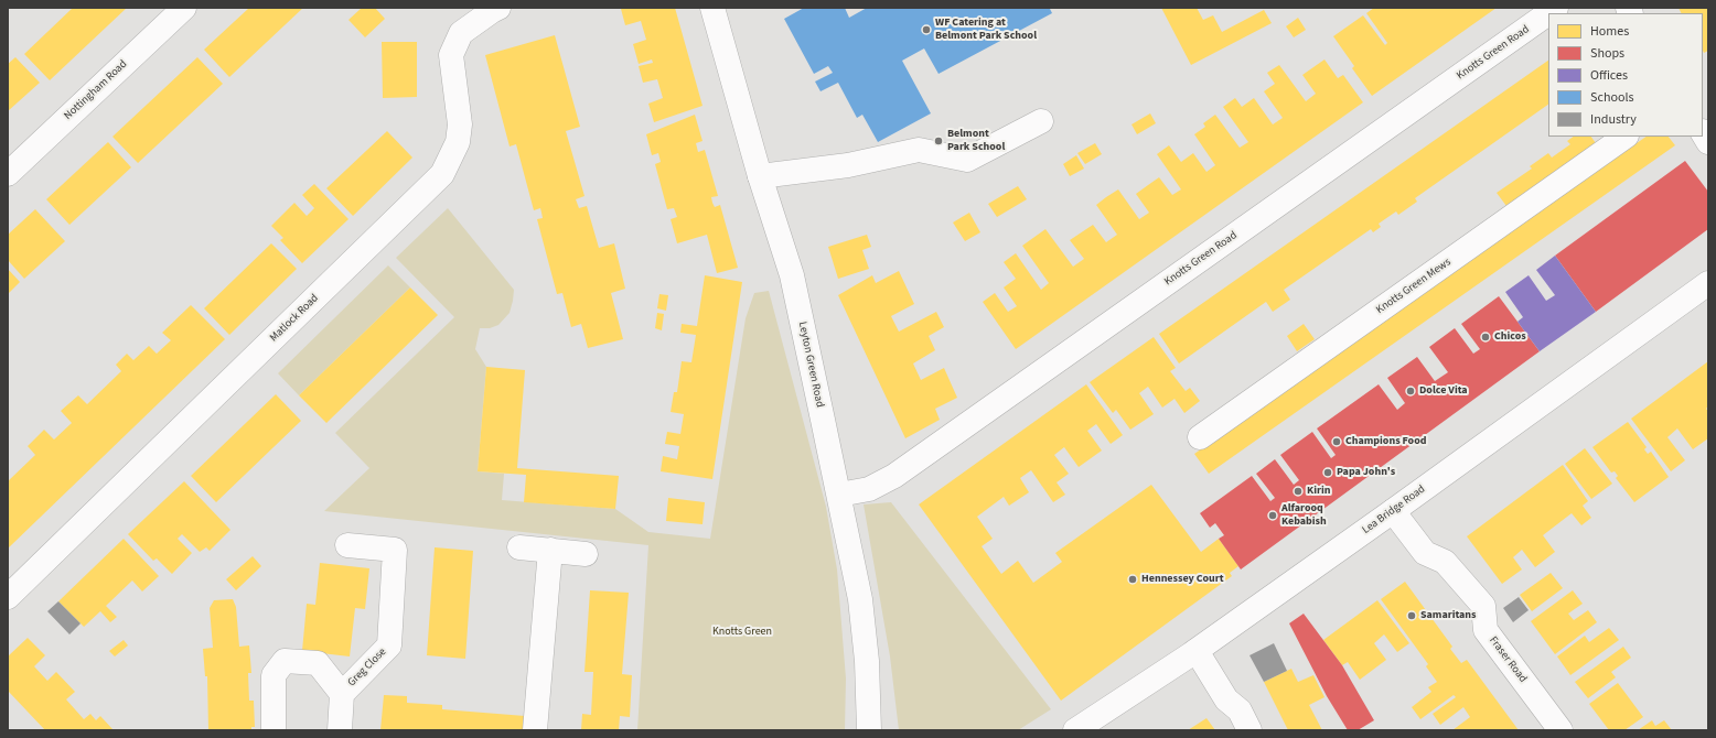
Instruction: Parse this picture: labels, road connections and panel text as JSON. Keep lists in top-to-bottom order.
{
  "streets": {
    "street": [
      "Knotts Green Road",
      "Nottingham Road",
      "Knotts Green Mews",
      "Matlock Road",
      "Leyton Green Road",
      "Lea Bridge Road",
      "Fraser Road",
      "Greg Close"
    ]
  },
  "crossings": [
    ["Knotts Green Road", "Leyton Green Road"],
    ["Lea Bridge Road", "Fraser Road"]
  ],
  "parks": ["Knotts Green"],
  "places": [
    "WF Catering at Belmont Park School",
    "Belmont Park School",
    "Chicos",
    "Dolce Vita",
    "Champions Food",
    "Papa John's",
    "Kirin",
    "Alfarooq Kebabish",
    "Hennessey Court",
    "Samaritans"
  ],
  "legend": [
    "Homes",
    "Shops",
    "Offices",
    "Schools",
    "Industry"
  ]
}
